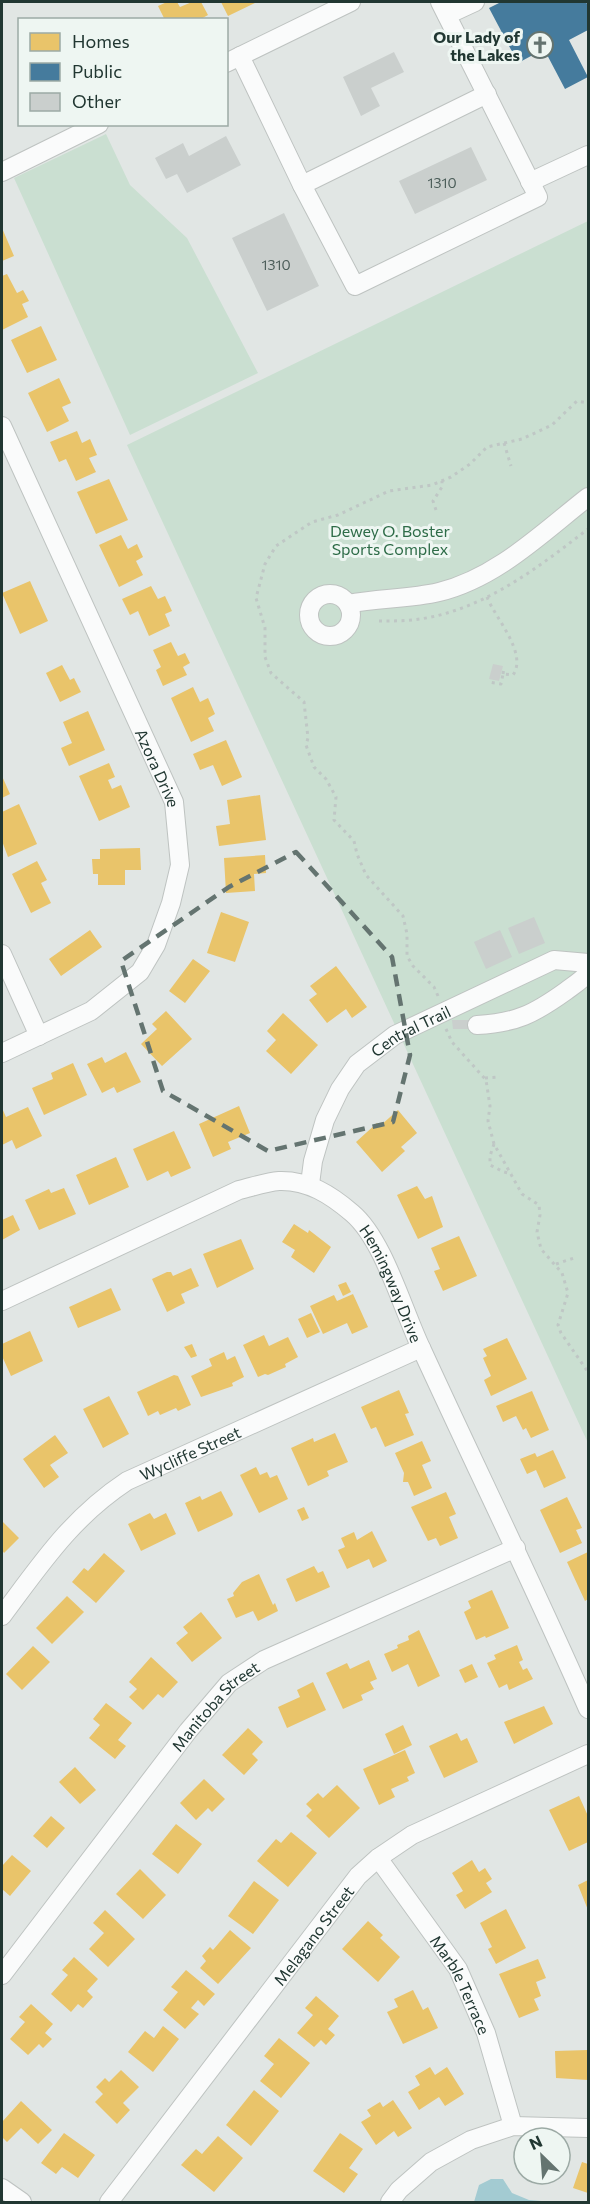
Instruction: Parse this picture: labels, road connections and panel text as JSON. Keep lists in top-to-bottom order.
{
  "streets": {
    "street": [
      "Azora Drive",
      "Central Trail",
      "Hemingway Drive",
      "Wycliffe Street",
      "Manitoba Street",
      "Melagano Street",
      "Marble Terrace"
    ]
  },
  "crossings": [
    ["Central Trail", "Hemingway Drive"],
    ["Hemingway Drive", "Wycliffe Street"],
    ["Hemingway Drive", "Manitoba Street"],
    ["Melagano Street", "Marble Terrace"]
  ],
  "parks": ["Dewey O. Boster Sports Complex"],
  "places": {
    "church": ["Our Lady of the Lakes"]
  },
  "house_numbers": ["1310", "1310"],
  "legend": ["Homes", "Public", "Other"],
  "north": "top left"
}
